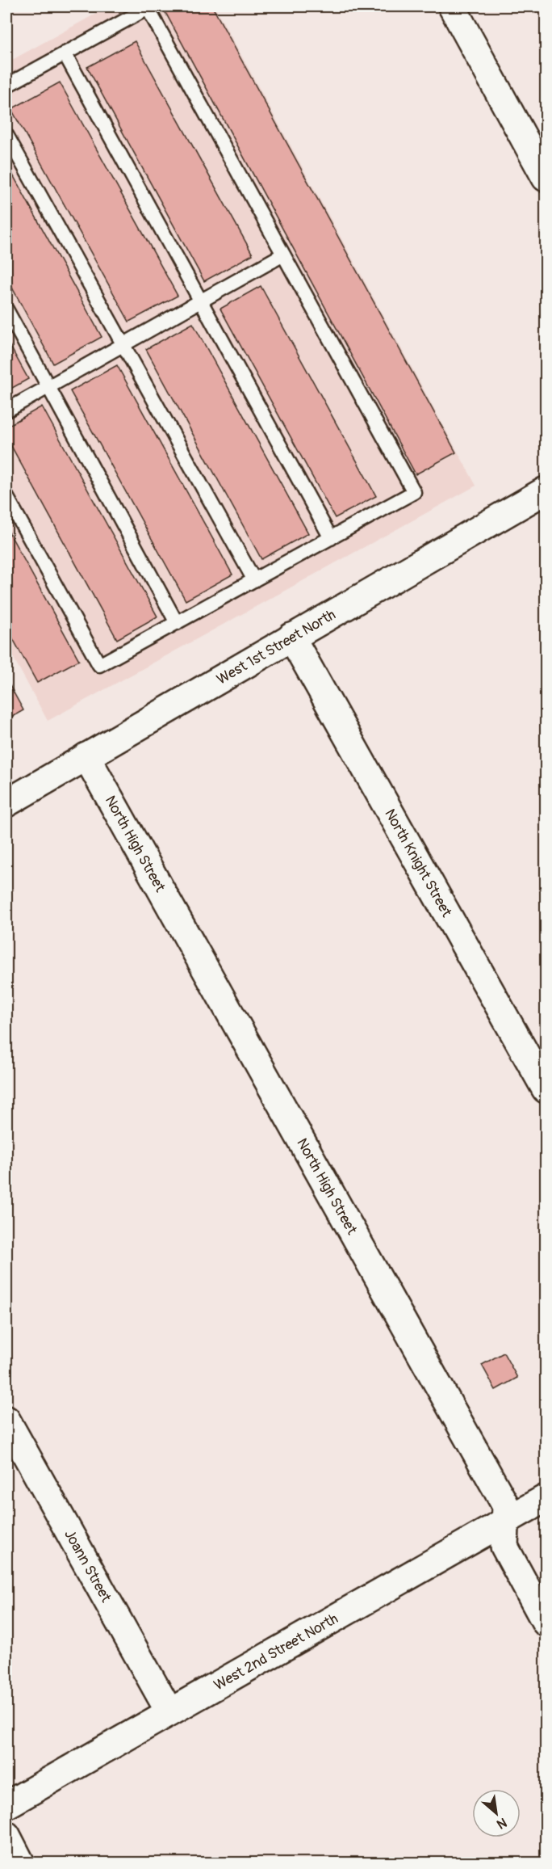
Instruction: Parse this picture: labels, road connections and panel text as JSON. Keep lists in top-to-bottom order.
{
  "streets": {
    "street": [
      "West 1st Street North",
      "North High Street",
      "North Knight Street",
      "Joann Street",
      "West 2nd Street North"
    ]
  },
  "crossings": [
    ["West 1st Street North", "North High Street"],
    ["West 1st Street North", "North Knight Street"],
    ["North High Street", "West 2nd Street North"],
    ["Joann Street", "West 2nd Street North"]
  ],
  "north": "bottom right"
}
